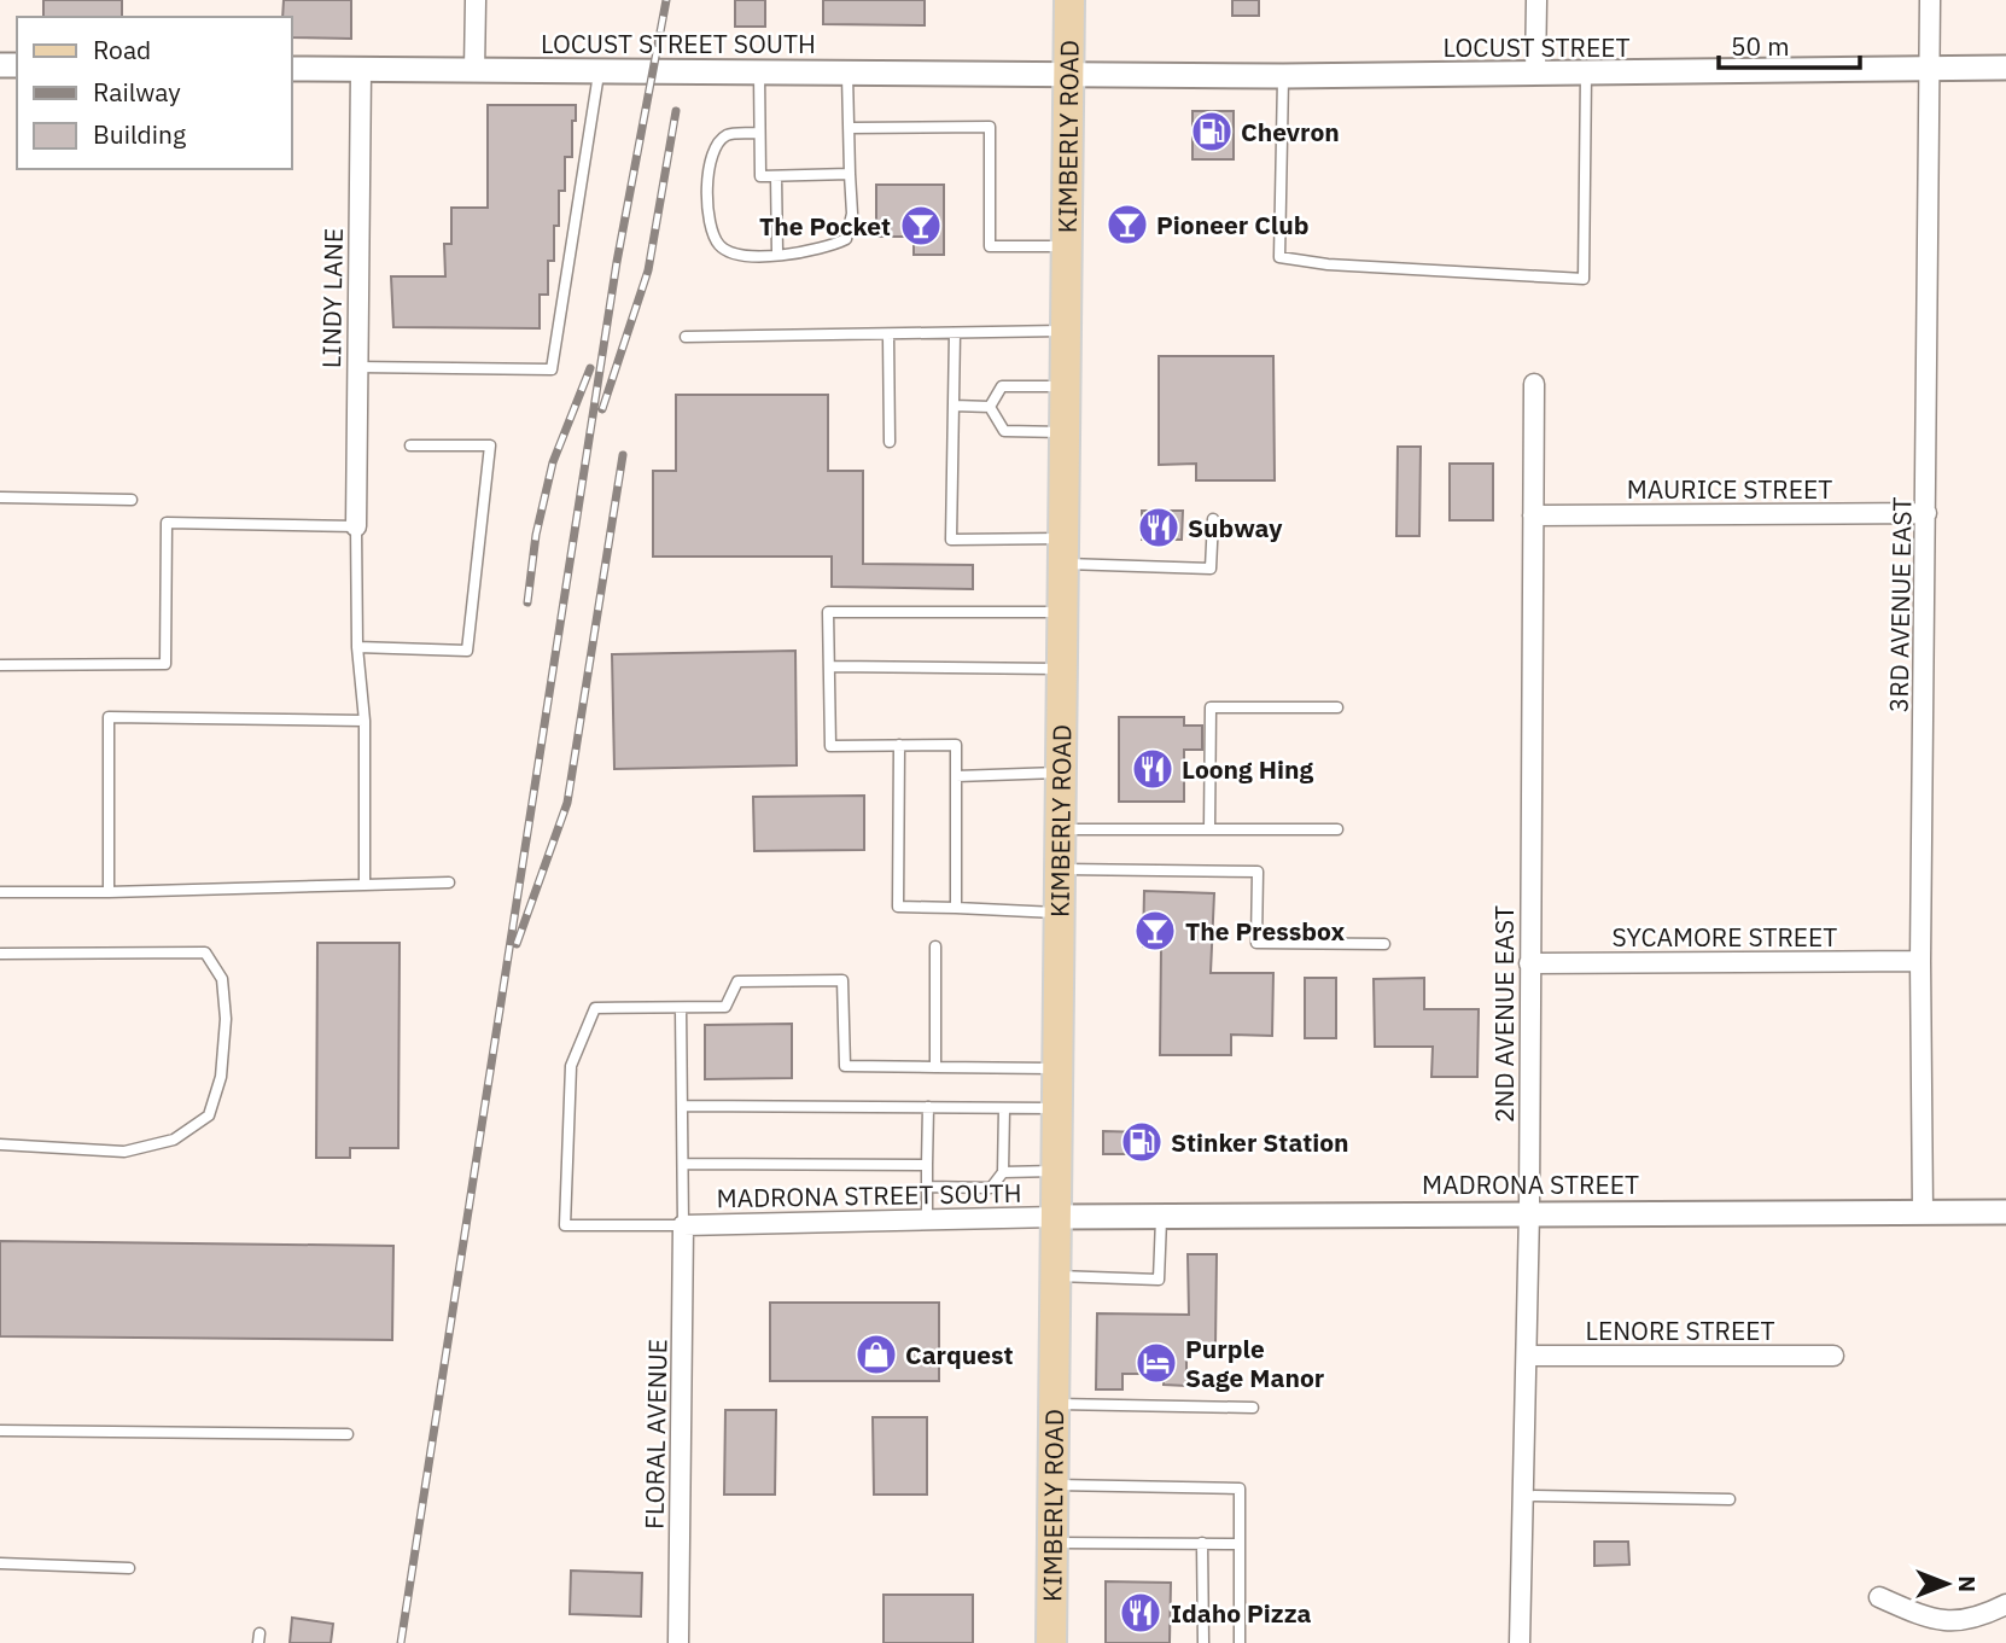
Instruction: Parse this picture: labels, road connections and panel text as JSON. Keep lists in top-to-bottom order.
{
  "streets": {
    "main road": ["KIMBERLY ROAD"],
    "street": [
      "LOCUST STREET SOUTH",
      "LOCUST STREET",
      "LINDY LANE",
      "MAURICE STREET",
      "3RD AVENUE EAST",
      "SYCAMORE STREET",
      "2ND AVENUE EAST",
      "MADRONA STREET",
      "MADRONA STREET SOUTH",
      "LENORE STREET",
      "FLORAL AVENUE"
    ]
  },
  "crossings": [
    ["LOCUST STREET SOUTH", "LOCUST STREET"],
    ["LOCUST STREET SOUTH", "KIMBERLY ROAD"],
    ["LOCUST STREET SOUTH", "LINDY LANE"],
    ["LOCUST STREET", "KIMBERLY ROAD"],
    ["LOCUST STREET", "3RD AVENUE EAST"],
    ["KIMBERLY ROAD", "MADRONA STREET"],
    ["KIMBERLY ROAD", "MADRONA STREET SOUTH"],
    ["MAURICE STREET", "3RD AVENUE EAST"],
    ["MAURICE STREET", "2ND AVENUE EAST"],
    ["3RD AVENUE EAST", "SYCAMORE STREET"],
    ["3RD AVENUE EAST", "MADRONA STREET"],
    ["SYCAMORE STREET", "2ND AVENUE EAST"],
    ["2ND AVENUE EAST", "MADRONA STREET"],
    ["2ND AVENUE EAST", "LENORE STREET"],
    ["MADRONA STREET", "MADRONA STREET SOUTH"],
    ["MADRONA STREET SOUTH", "FLORAL AVENUE"]
  ],
  "places": {
    "fuel station": ["Chevron", "Stinker Station"],
    "bar": ["Pioneer Club", "The Pocket", "The Pressbox"],
    "restaurant": ["Subway", "Loong Hing", "Idaho Pizza"],
    "shop": ["Carquest"],
    "hotel": ["Purple Sage Manor"]
  },
  "legend": ["Road", "Railway", "Building"],
  "scale_bar": "50 m",
  "north": "right"
}
